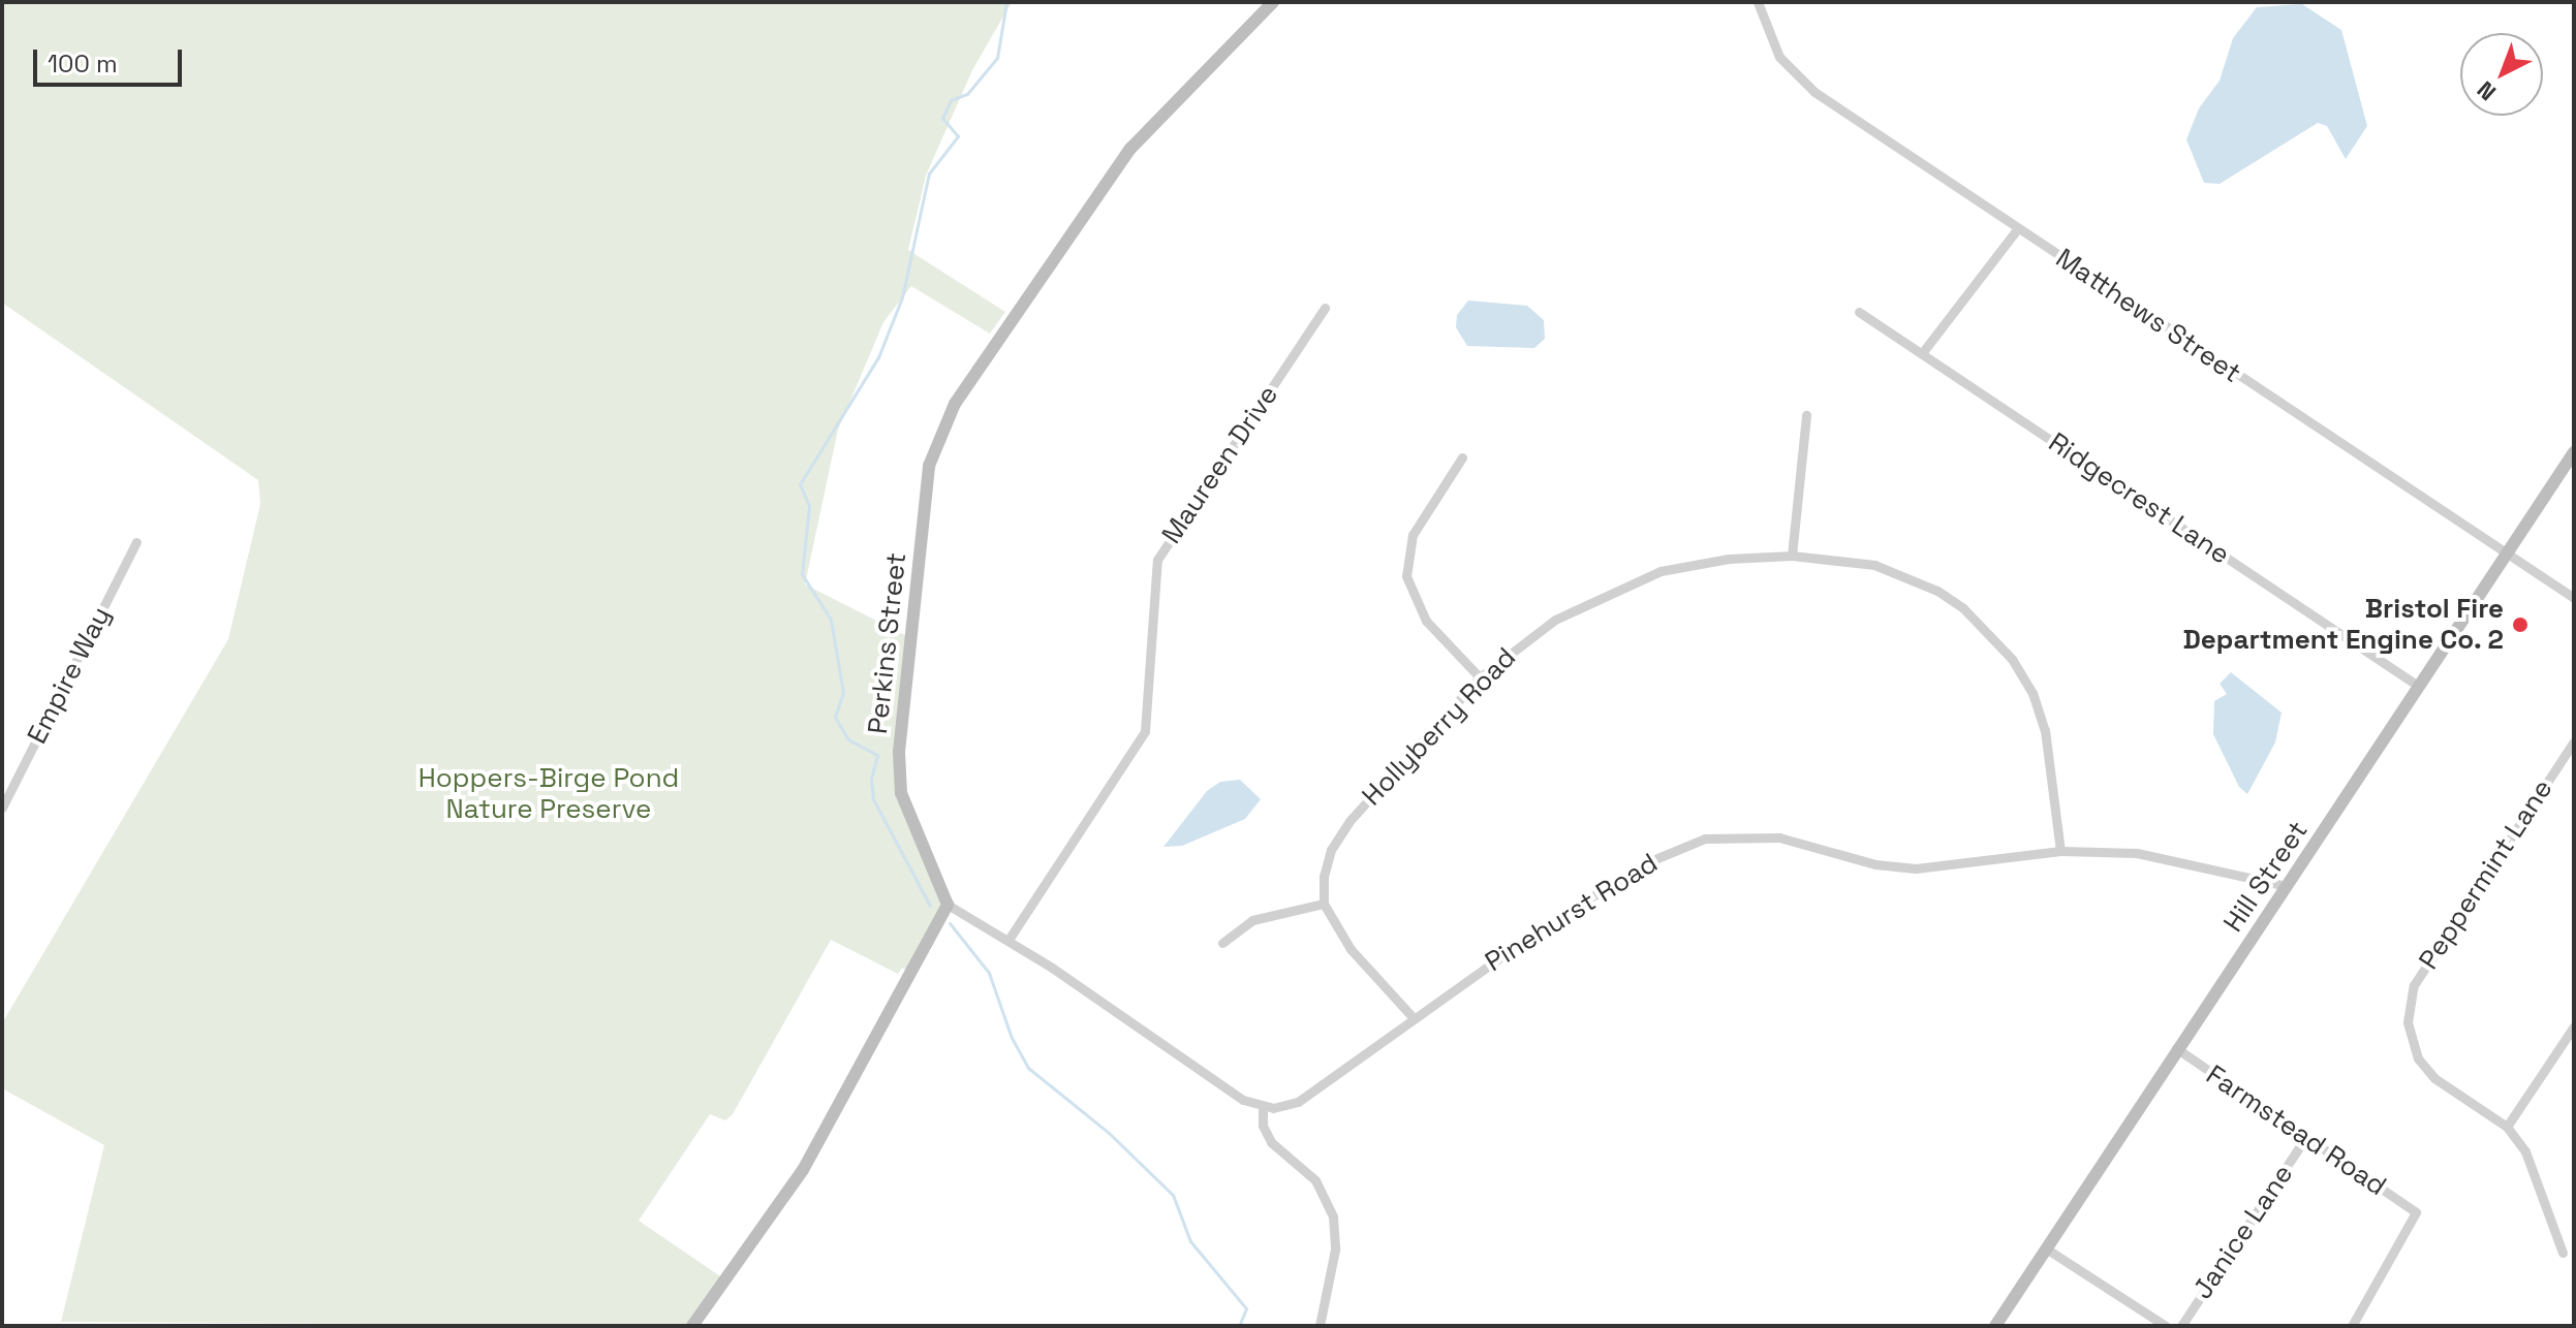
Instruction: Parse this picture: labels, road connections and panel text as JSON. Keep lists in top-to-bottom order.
{
  "streets": {
    "street": [
      "Matthews Street",
      "Maureen Drive",
      "Ridgecrest Lane",
      "Perkins Street",
      "Empire Way",
      "Hollyberry Road",
      "Peppermint Lane",
      "Hill Street",
      "Pinehurst Road",
      "Farmstead Road",
      "Janice Lane"
    ]
  },
  "crossings": [
    ["Matthews Street", "Hill Street"],
    ["Ridgecrest Lane", "Hill Street"],
    ["Hollyberry Road", "Pinehurst Road"],
    ["Hill Street", "Pinehurst Road"],
    ["Hill Street", "Farmstead Road"],
    ["Farmstead Road", "Janice Lane"]
  ],
  "parks": ["Hoppers-Birge Pond Nature Preserve"],
  "places": ["Bristol Fire Department Engine Co. 2"],
  "scale_bar": "100 m",
  "north": "bottom left"
}
